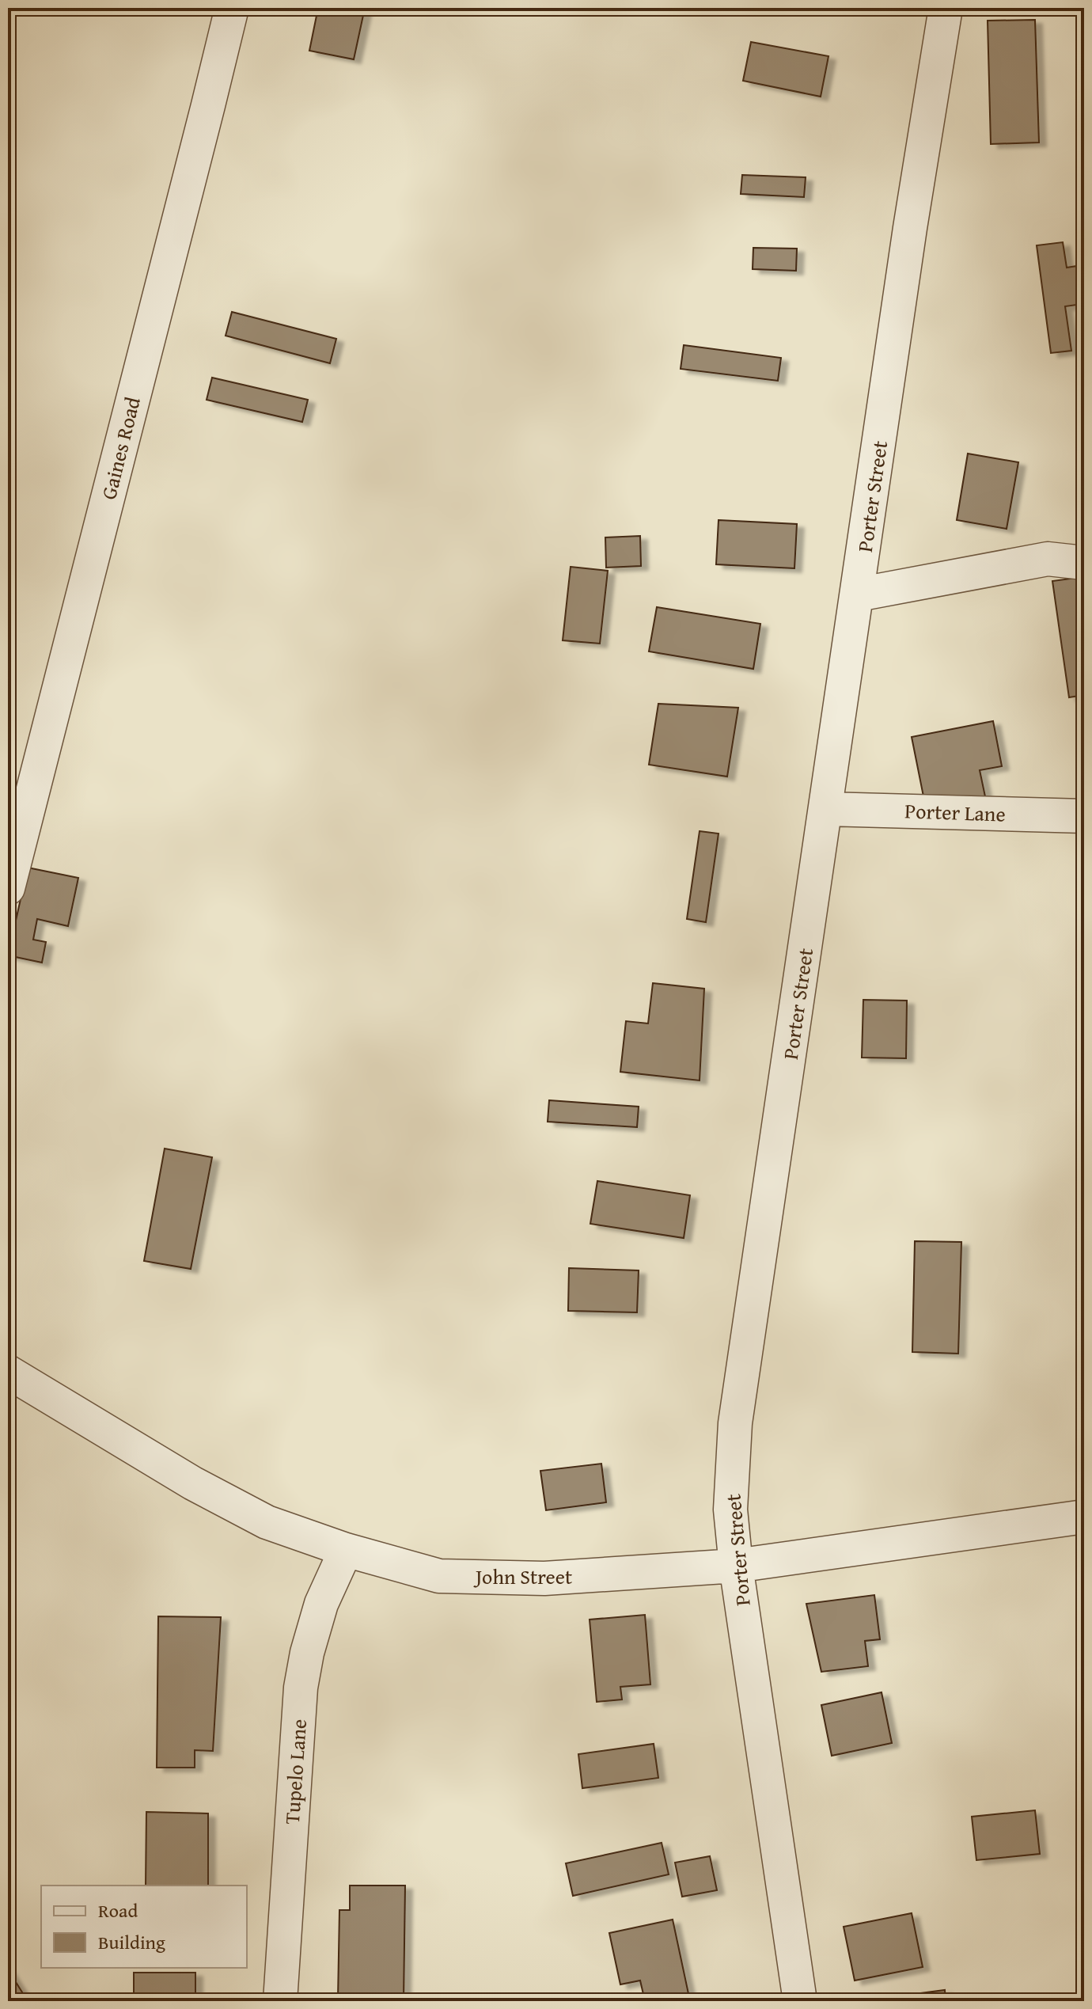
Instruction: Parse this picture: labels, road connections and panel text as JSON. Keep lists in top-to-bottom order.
{
  "streets": {
    "street": [
      "Gaines Road",
      "Porter Street",
      "Porter Lane",
      "John Street",
      "Tupelo Lane"
    ]
  },
  "crossings": [
    ["Porter Street", "Porter Lane"],
    ["Porter Street", "John Street"],
    ["John Street", "Tupelo Lane"]
  ],
  "legend": ["Road", "Building"]
}
